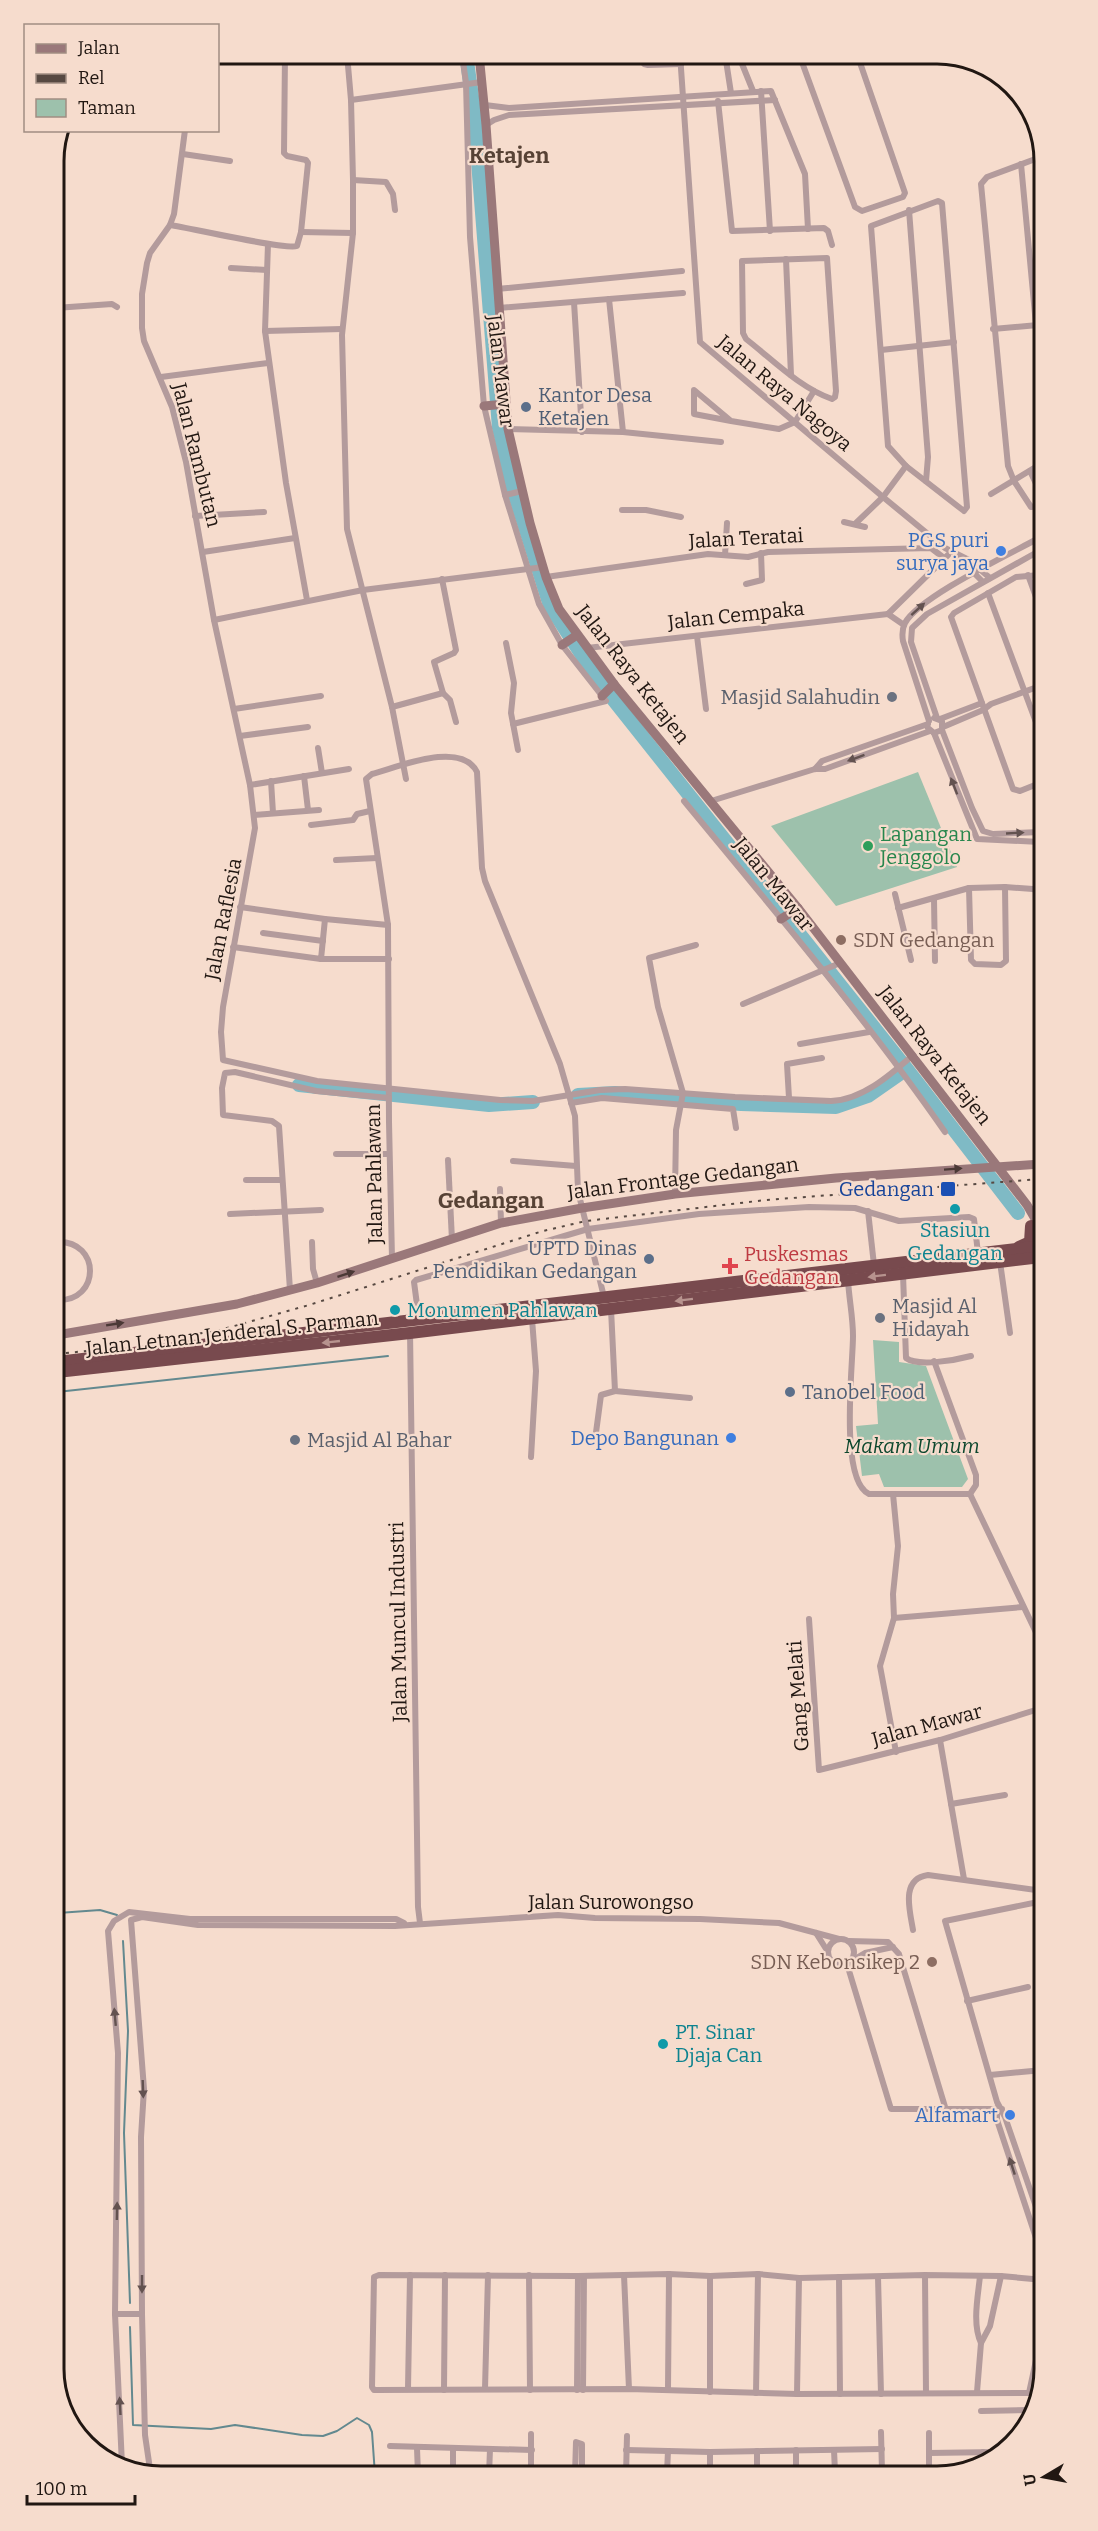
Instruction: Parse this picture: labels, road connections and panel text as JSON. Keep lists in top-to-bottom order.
{
  "streets": {
    "highway": ["Jalan Letnan Jenderal S. Parman"],
    "street": [
      "Jalan Mawar",
      "Jalan Raya Nagoya",
      "Jalan Rambutan",
      "Jalan Teratai",
      "Jalan Cempaka",
      "Jalan Raya Ketajen",
      "Jalan Raflesia",
      "Jalan Pahlawan",
      "Jalan Frontage Gedangan",
      "Jalan Muncul Industri",
      "Gang Melati",
      "Jalan Surowongso"
    ]
  },
  "crossings": [
    ["Jalan Mawar", "Jalan Teratai"],
    ["Jalan Mawar", "Jalan Raya Ketajen"],
    ["Jalan Mawar", "Gang Melati"],
    ["Jalan Rambutan", "Jalan Teratai"],
    ["Jalan Rambutan", "Jalan Raflesia"],
    ["Jalan Teratai", "Jalan Cempaka"],
    ["Jalan Teratai", "Jalan Raya Ketajen"],
    ["Jalan Teratai", "Jalan Raflesia"],
    ["Jalan Cempaka", "Jalan Raya Ketajen"],
    ["Jalan Raya Ketajen", "Jalan Frontage Gedangan"],
    ["Jalan Raflesia", "Jalan Pahlawan"],
    ["Jalan Pahlawan", "Jalan Frontage Gedangan"],
    ["Jalan Letnan Jenderal S. Parman", "Jalan Muncul Industri"],
    ["Jalan Muncul Industri", "Jalan Surowongso"]
  ],
  "districts": ["Ketajen", "Gedangan"],
  "parks": ["Makam Umum"],
  "places": {
    "other": [
      "Kantor Desa Ketajen",
      "PGS puri surya jaya",
      "Masjid Salahudin",
      "Lapangan Jenggolo",
      "SDN Gedangan",
      "Stasiun Gedangan",
      "UPTD Dinas Pendidikan Gedangan",
      "Monumen Pahlawan",
      "Masjid Al Hidayah",
      "Tanobel Food",
      "Depo Bangunan",
      "Masjid Al Bahar",
      "SDN Kebonsikep 2",
      "PT. Sinar Djaja Can",
      "Alfamart"
    ],
    "transit": ["Gedangan"],
    "health": ["Puskesmas Gedangan"]
  },
  "legend": ["Jalan", "Rel", "Taman"],
  "scale_bar": "100 m",
  "north": "left"
}
